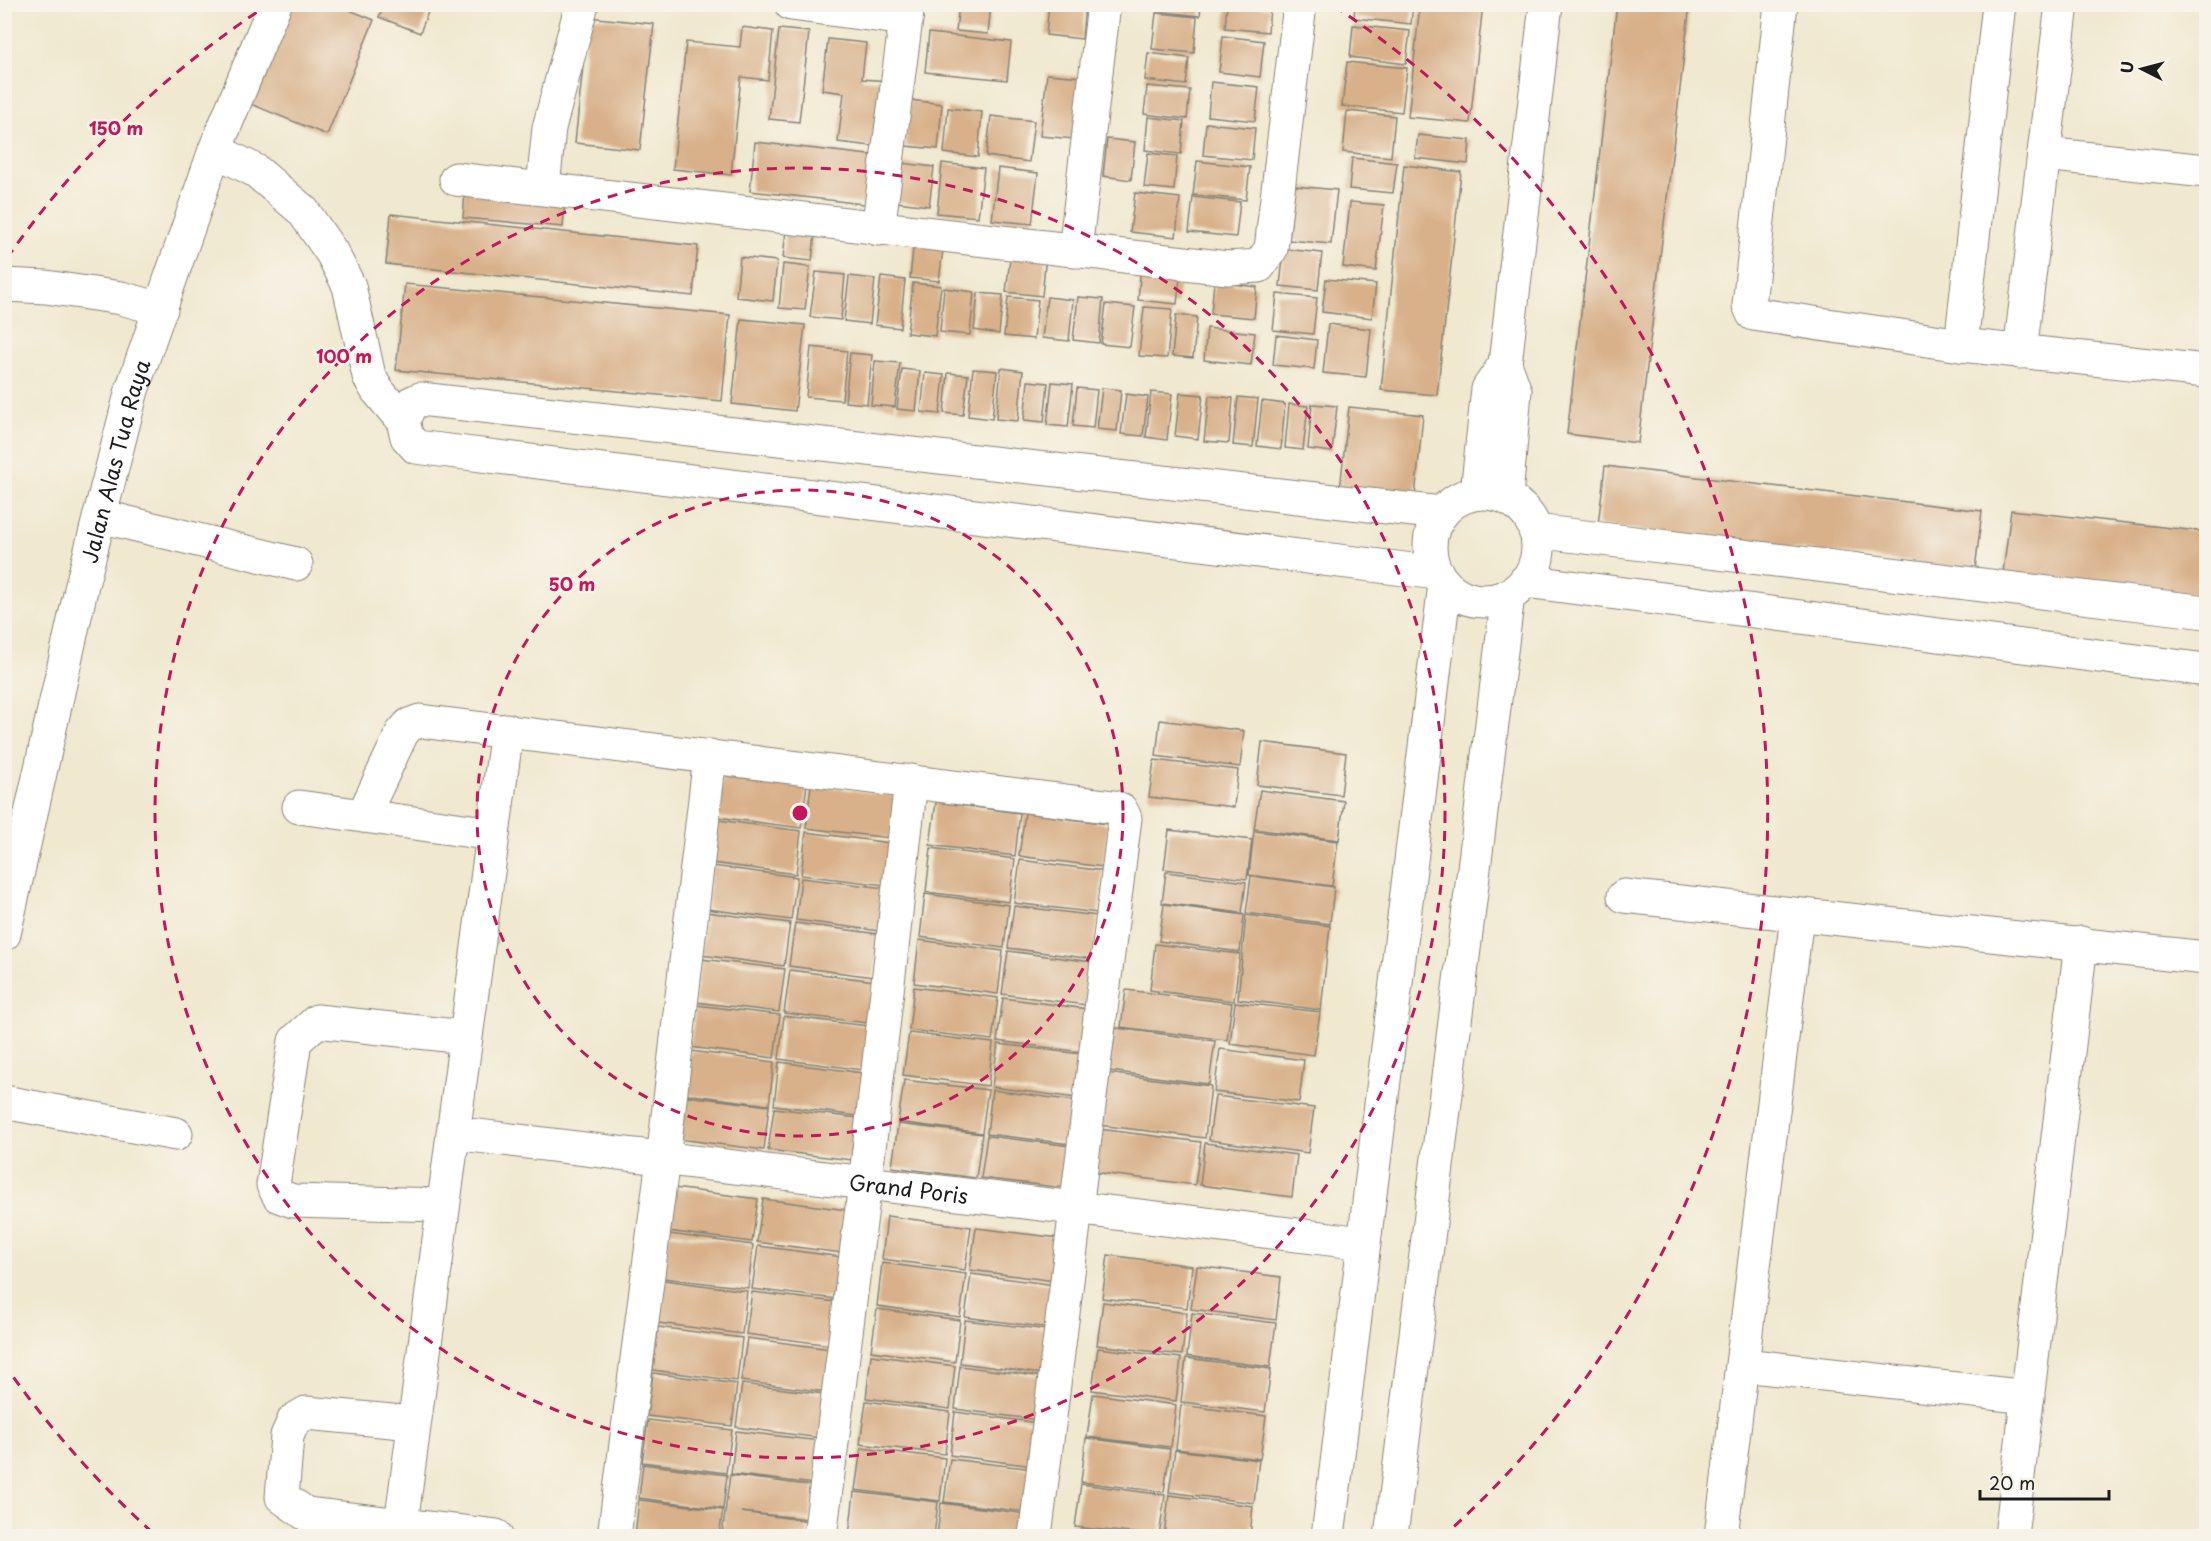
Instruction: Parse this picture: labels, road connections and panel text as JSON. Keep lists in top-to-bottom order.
{
  "streets": {
    "street": ["Jalan Alas Tua Raya", "Grand Poris"]
  },
  "scale_bar": "20 m",
  "north": "left",
  "rings": ["150 m", "100 m", "50 m"]
}
